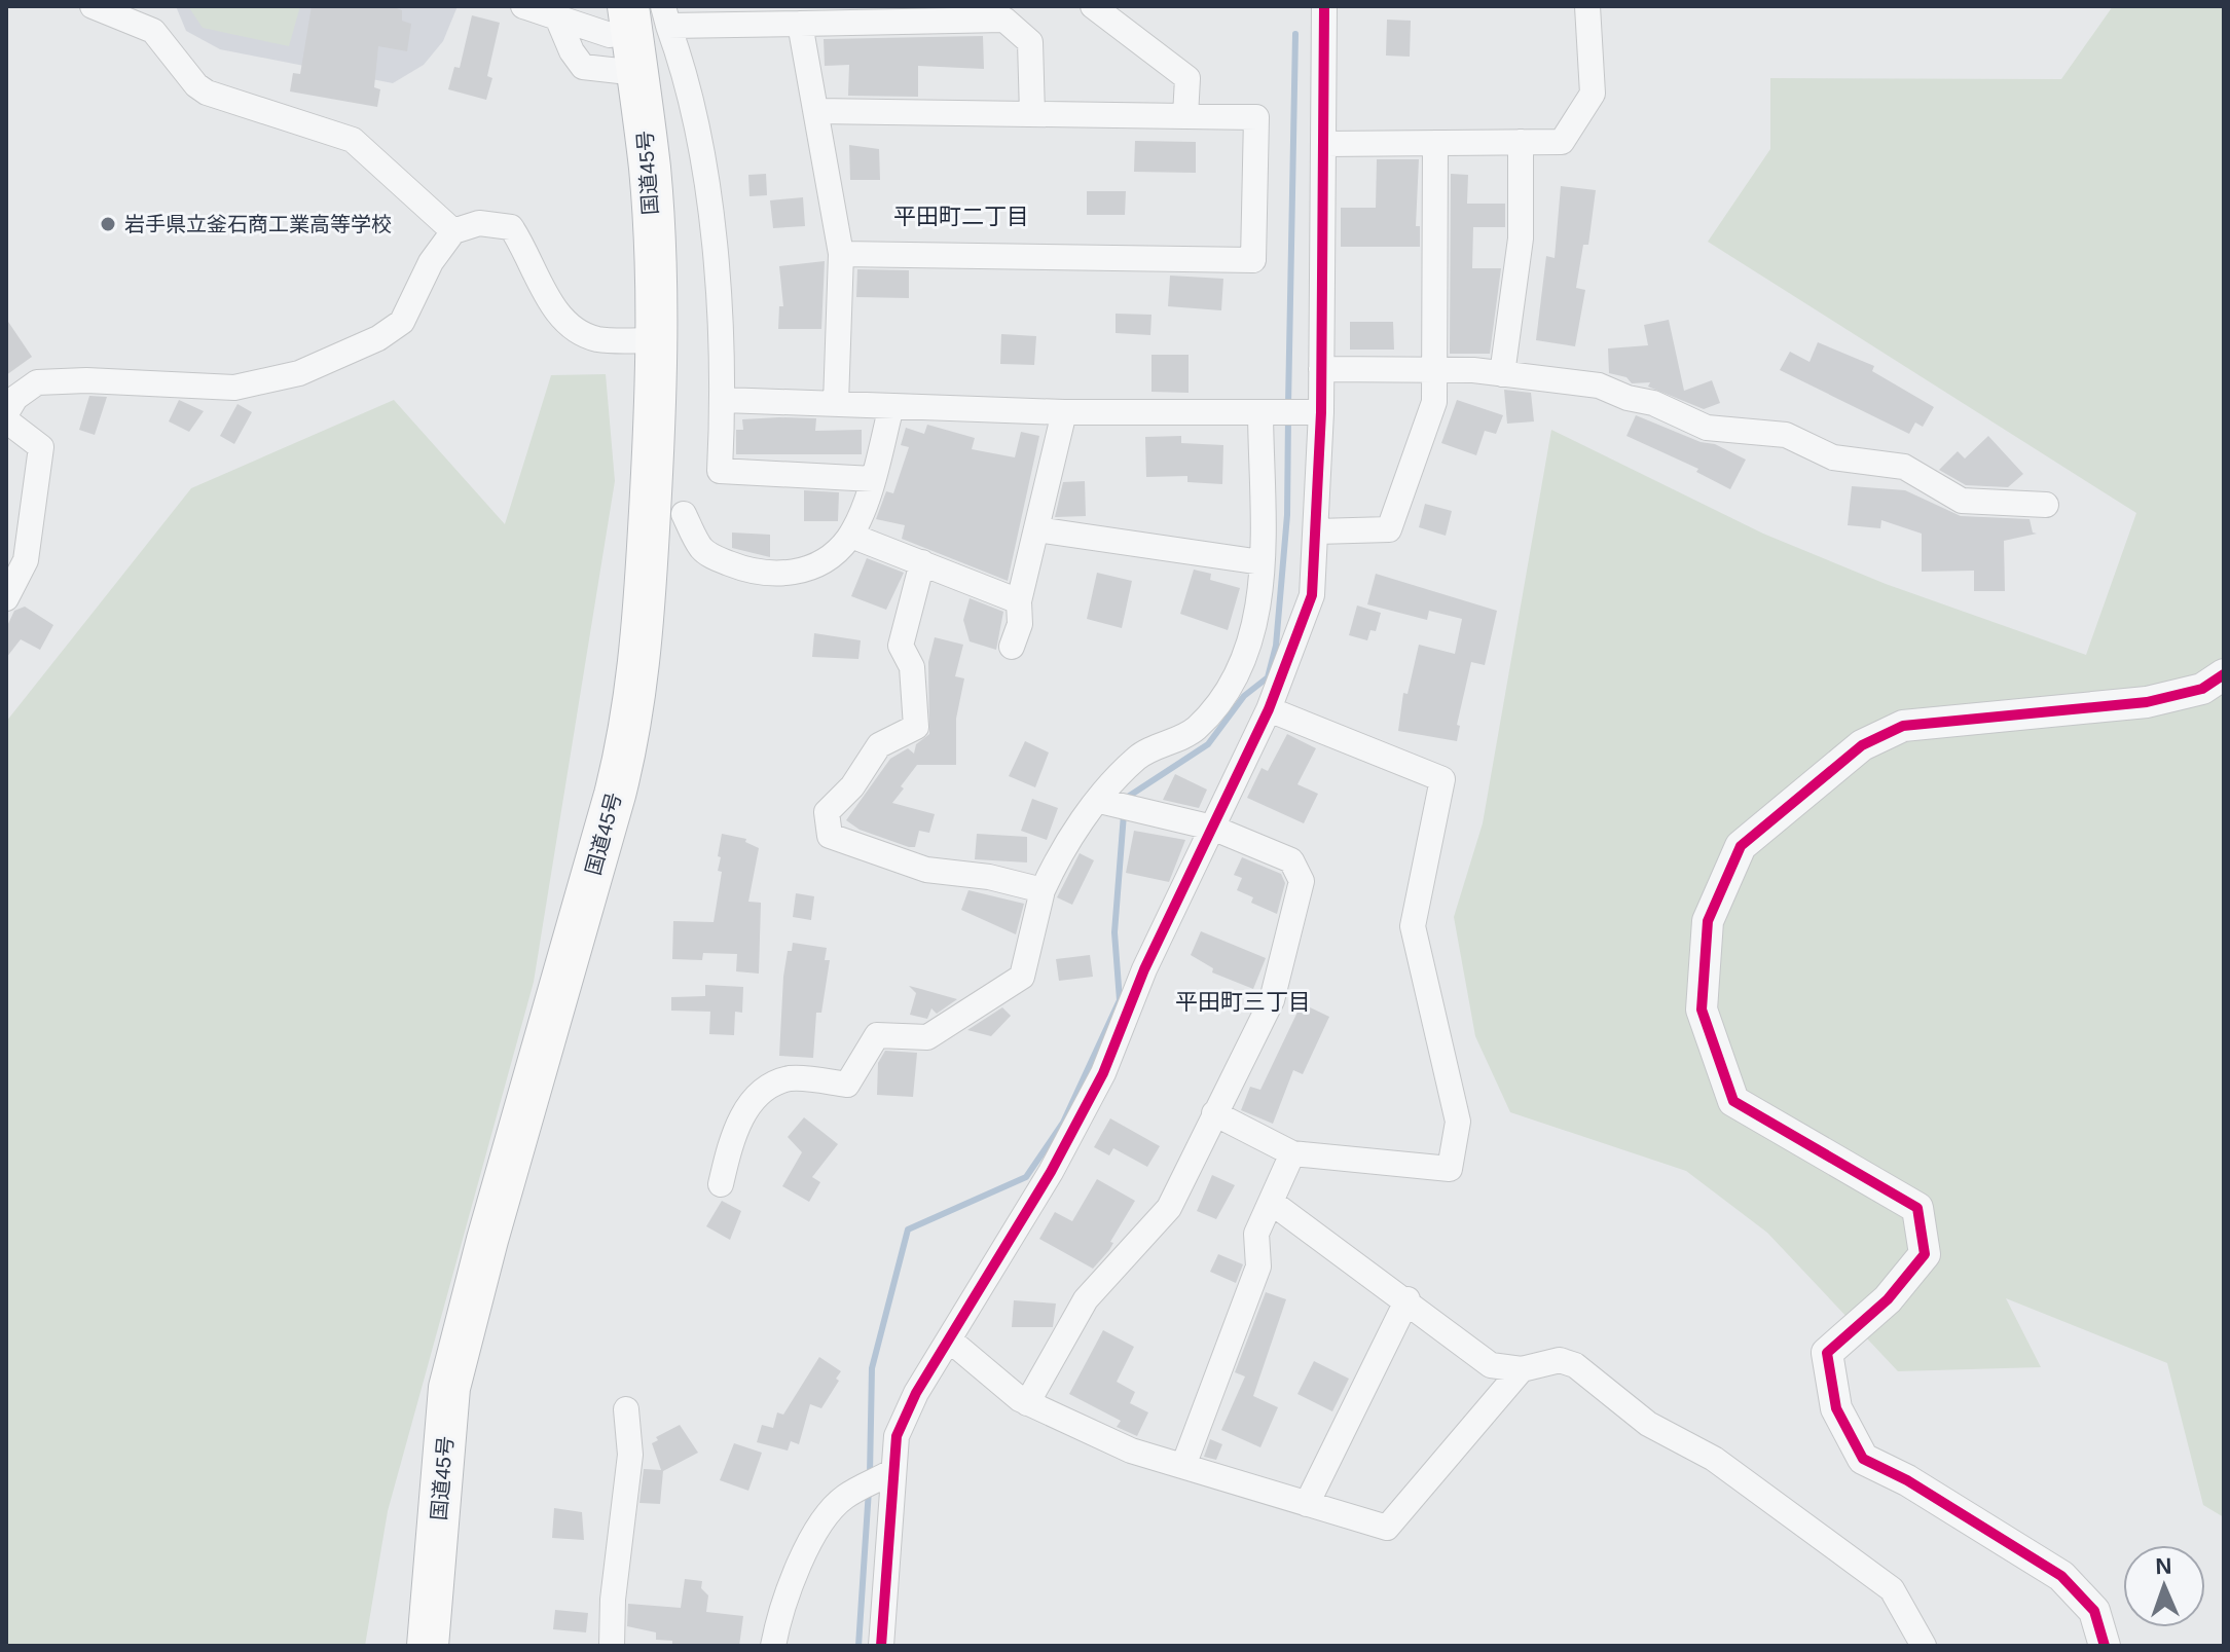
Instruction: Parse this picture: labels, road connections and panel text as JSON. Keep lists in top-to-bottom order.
{
  "streets": {
    "highway": ["国道45号"]
  },
  "districts": ["平田町二丁目", "平田町三丁目"],
  "places": ["岩手県立釜石商工業高等学校"],
  "north": "top"
}
